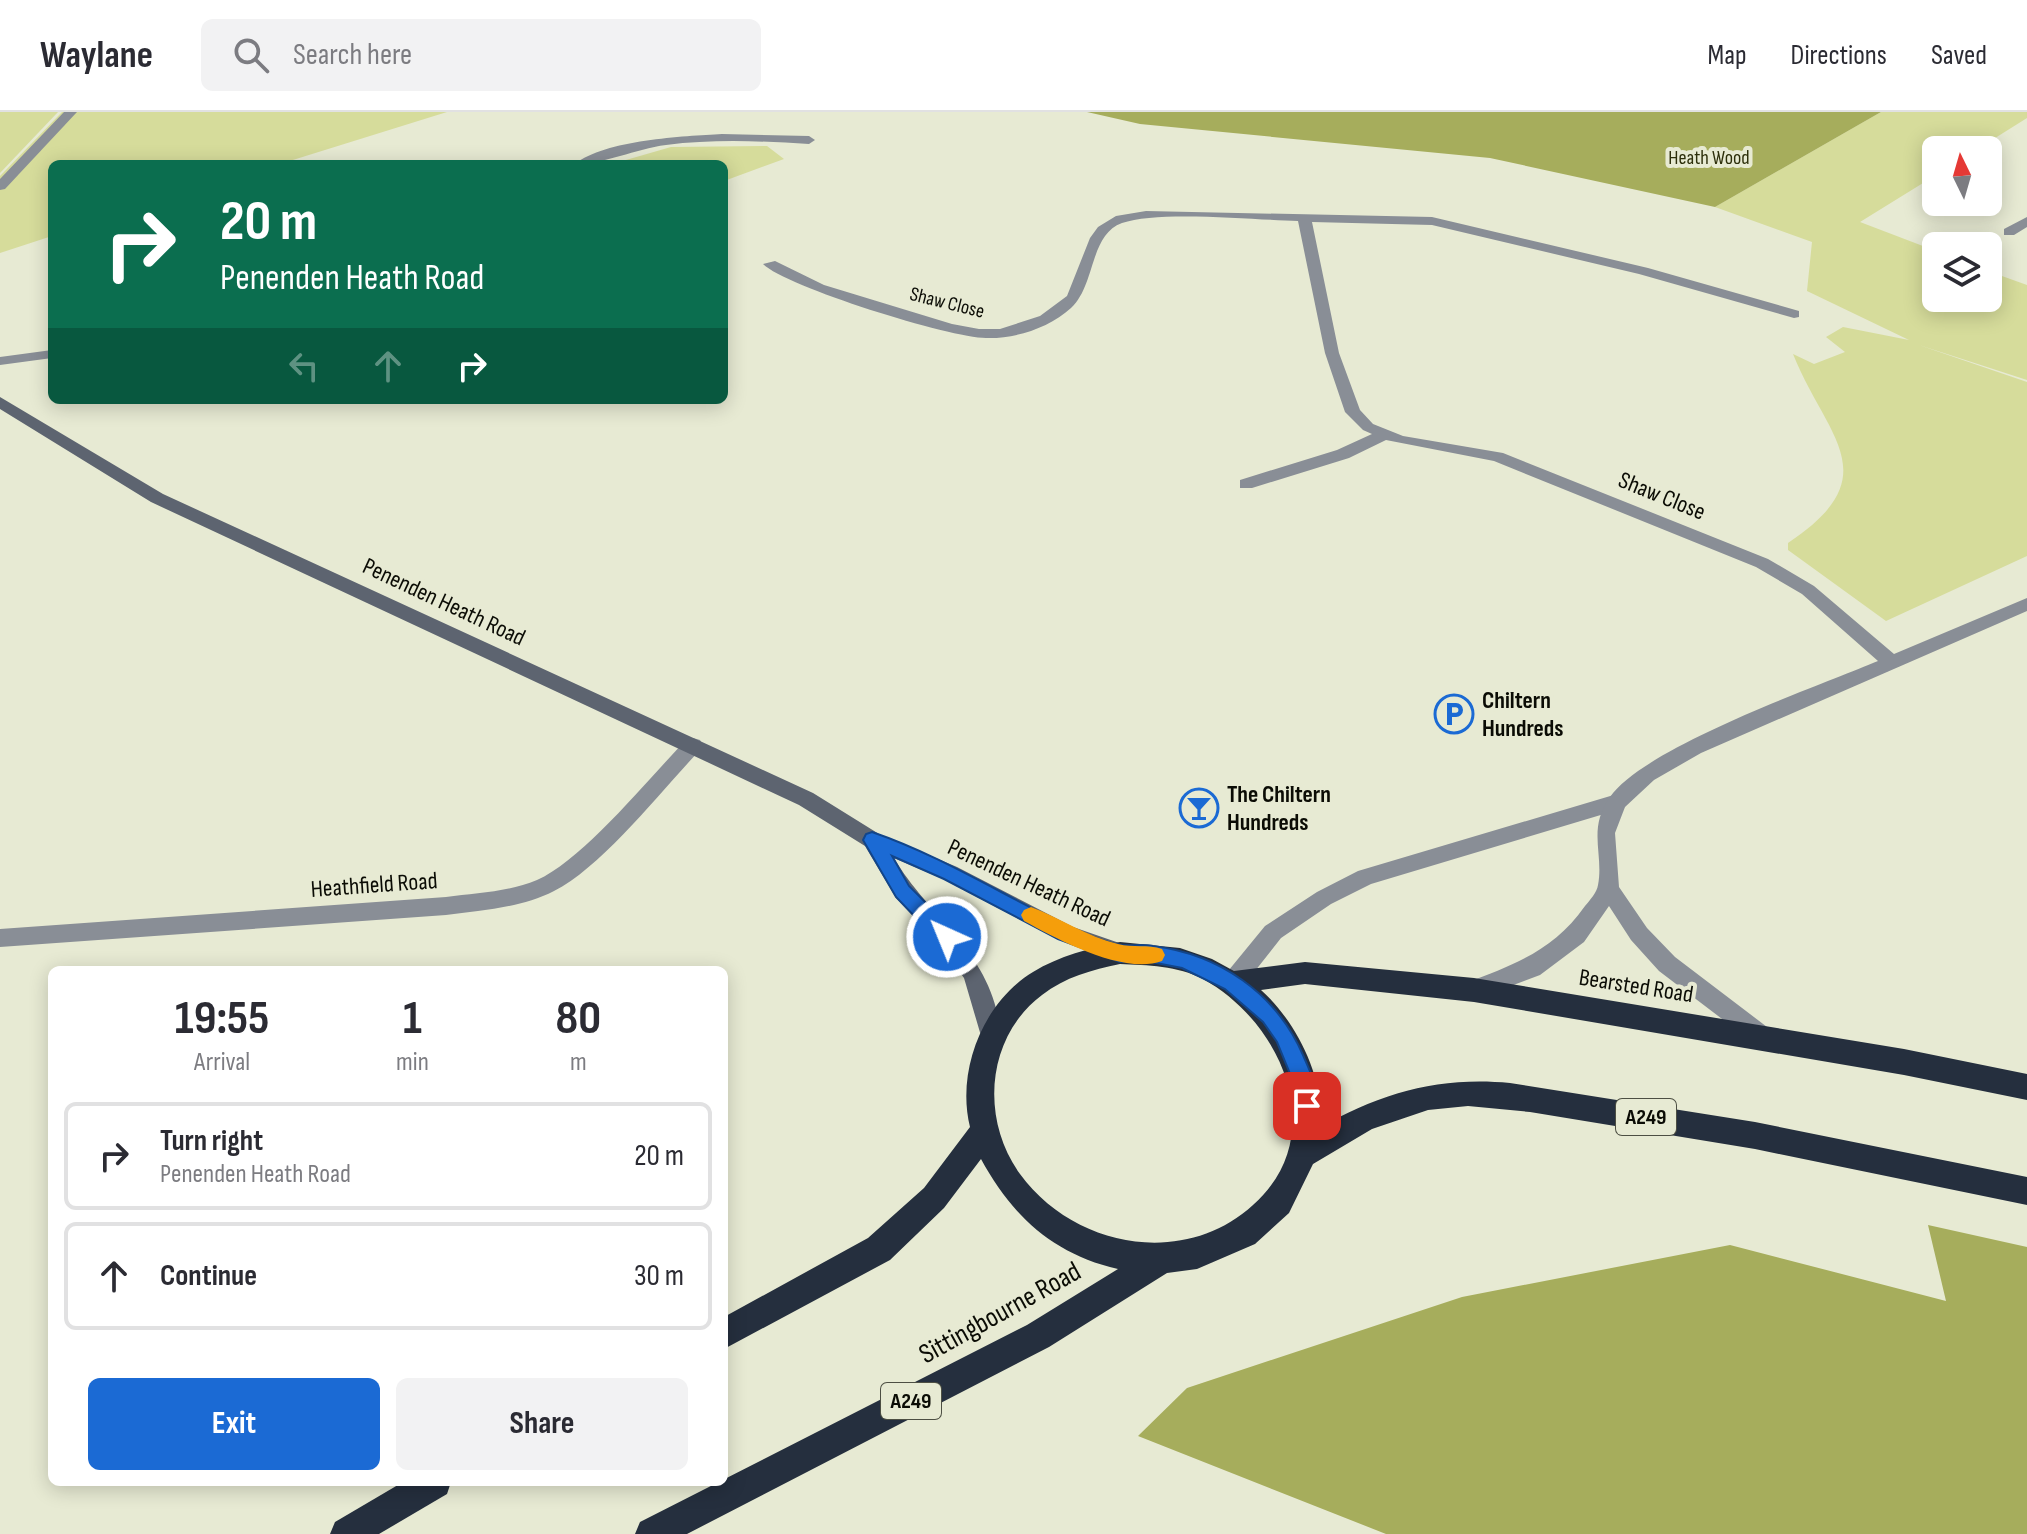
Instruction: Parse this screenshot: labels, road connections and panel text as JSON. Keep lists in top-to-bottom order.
{
  "streets": {
    "highway": ["Bearsted Road", "A249", "Sittingbourne Road"],
    "street": ["Shaw Close", "Penenden Heath Road", "Heathfield Road"]
  },
  "crossings": [
    ["Penenden Heath Road", "Heathfield Road"]
  ],
  "parks": ["Heath Wood"],
  "places": {
    "parking": ["Chiltern Hundreds"],
    "bar": ["The Chiltern Hundreds"]
  },
  "north": "top",
  "page": {
    "header": "Waylane",
    "search": "Search here",
    "nav": ["Map", "Directions", "Saved"],
    "turn": ["20 m", "Penenden Heath Road"],
    "eta": [
      "19:55",
      "Arrival",
      "1",
      "min",
      "80",
      "m"
    ],
    "list": [
      {
        "name": "Turn right",
        "note": "Penenden Heath Road",
        "value": "20 m"
      },
      {
        "name": "Continue",
        "value": "30 m"
      }
    ],
    "buttons": ["Exit", "Share"]
  }
}
